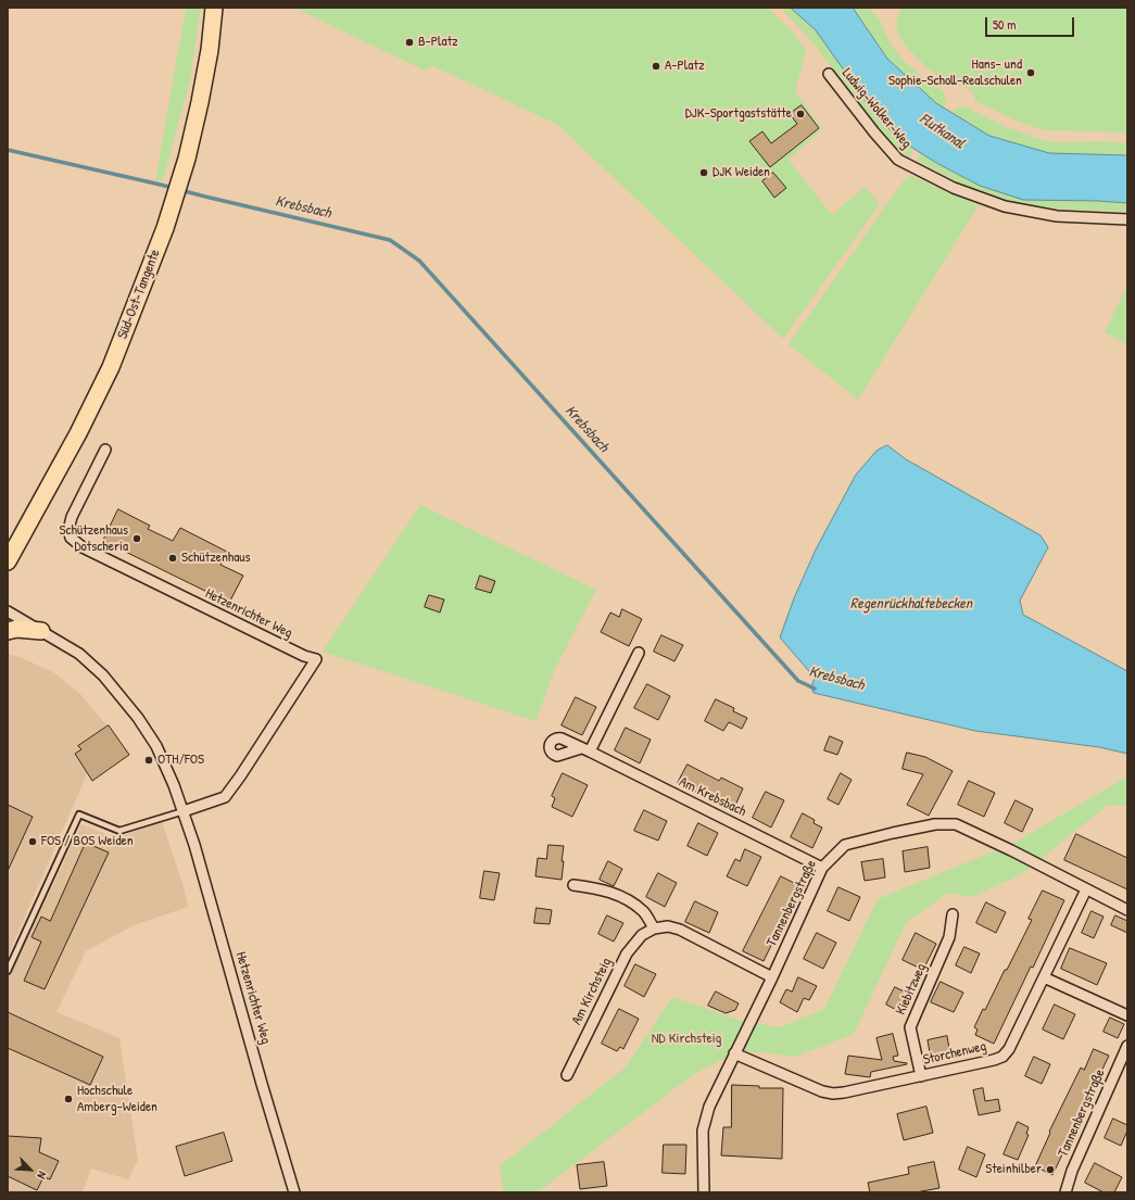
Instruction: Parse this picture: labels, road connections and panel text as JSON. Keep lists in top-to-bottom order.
{
  "streets": {
    "main road": ["Süd-Ost-Tangente"],
    "street": [
      "Ludwig-Wolker-Weg",
      "Hetzenrichter Weg",
      "Am Krebsbach",
      "Tannenbergstraße",
      "Kiebitzweg",
      "Am Kirchsteig",
      "Storchenweg"
    ]
  },
  "crossings": [
    ["Am Krebsbach", "Tannenbergstraße"],
    ["Tannenbergstraße", "Storchenweg"],
    ["Kiebitzweg", "Storchenweg"]
  ],
  "water": ["Flutkanal", "Krebsbach", "Regenrückhaltebecken"],
  "parks": ["ND Kirchsteig"],
  "places": [
    "B-Platz",
    "A-Platz",
    "Hans- und Sophie-Scholl-Realschulen",
    "DJK-Sportgaststätte",
    "DJK Weiden",
    "Schützenhaus Dotscheria",
    "Schützenhaus",
    "OTH/FOS",
    "FOS / BOS Weiden",
    "Hochschule Amberg-Weiden",
    "Steinhilber"
  ],
  "scale_bar": "50 m",
  "north": "bottom right"
}
